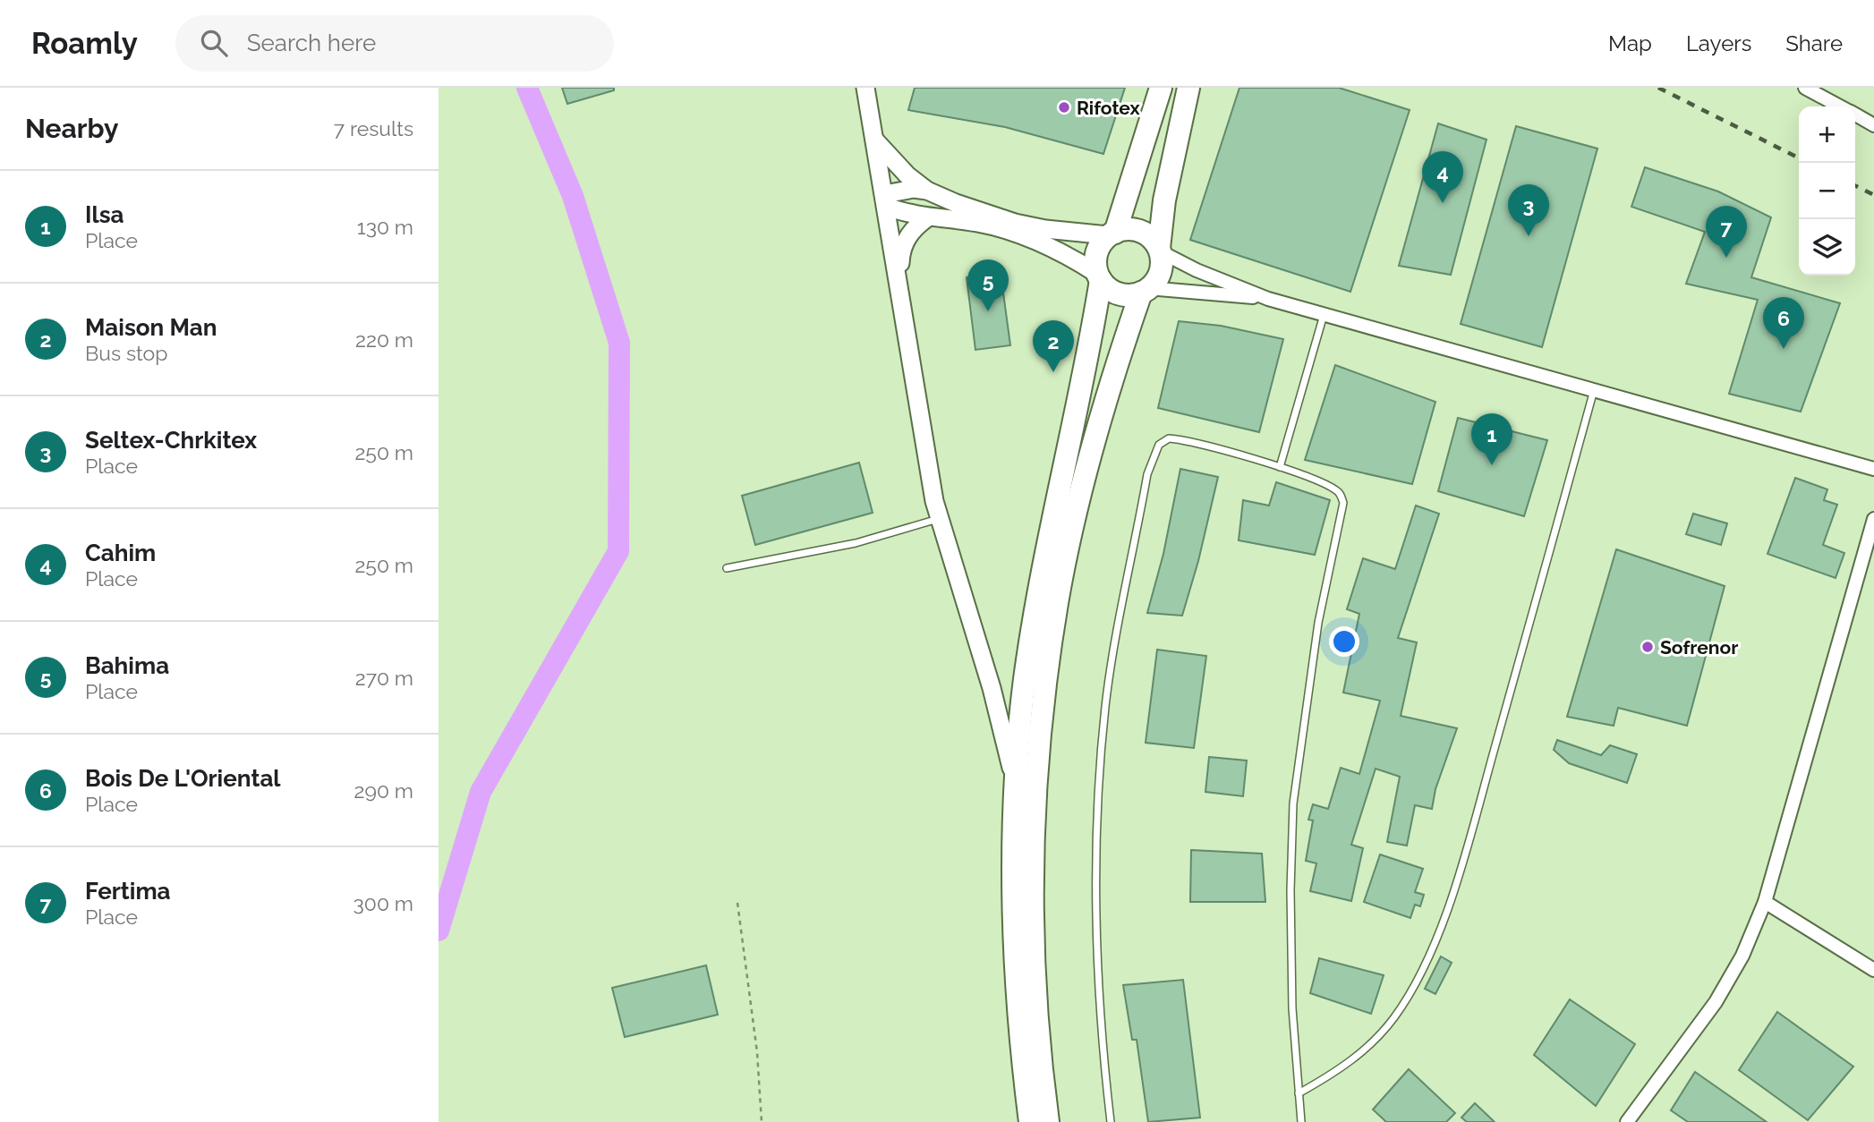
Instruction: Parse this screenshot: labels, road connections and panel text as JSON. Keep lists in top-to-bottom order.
{
  "places": ["Rifotex", "Sofrenor"],
  "page": {
    "header": "Roamly",
    "search": "Search here",
    "nav": ["Map", "Layers", "Share"],
    "heading": ["Nearby", "7 results"],
    "map_buttons": ["+", "−"],
    "pins": [
      "4",
      "3",
      "7",
      "5",
      "6",
      "2",
      "1"
    ],
    "list": [
      {
        "mark": "1",
        "name": "Ilsa",
        "note": "Place",
        "value": "130 m"
      },
      {
        "mark": "2",
        "name": "Maison Man",
        "note": "Bus stop",
        "value": "220 m"
      },
      {
        "mark": "3",
        "name": "Seltex-Chrkitex",
        "note": "Place",
        "value": "250 m"
      },
      {
        "mark": "4",
        "name": "Cahim",
        "note": "Place",
        "value": "250 m"
      },
      {
        "mark": "5",
        "name": "Bahima",
        "note": "Place",
        "value": "270 m"
      },
      {
        "mark": "6",
        "name": "Bois De L'Oriental",
        "note": "Place",
        "value": "290 m"
      },
      {
        "mark": "7",
        "name": "Fertima",
        "note": "Place",
        "value": "300 m"
      }
    ]
  }
}
